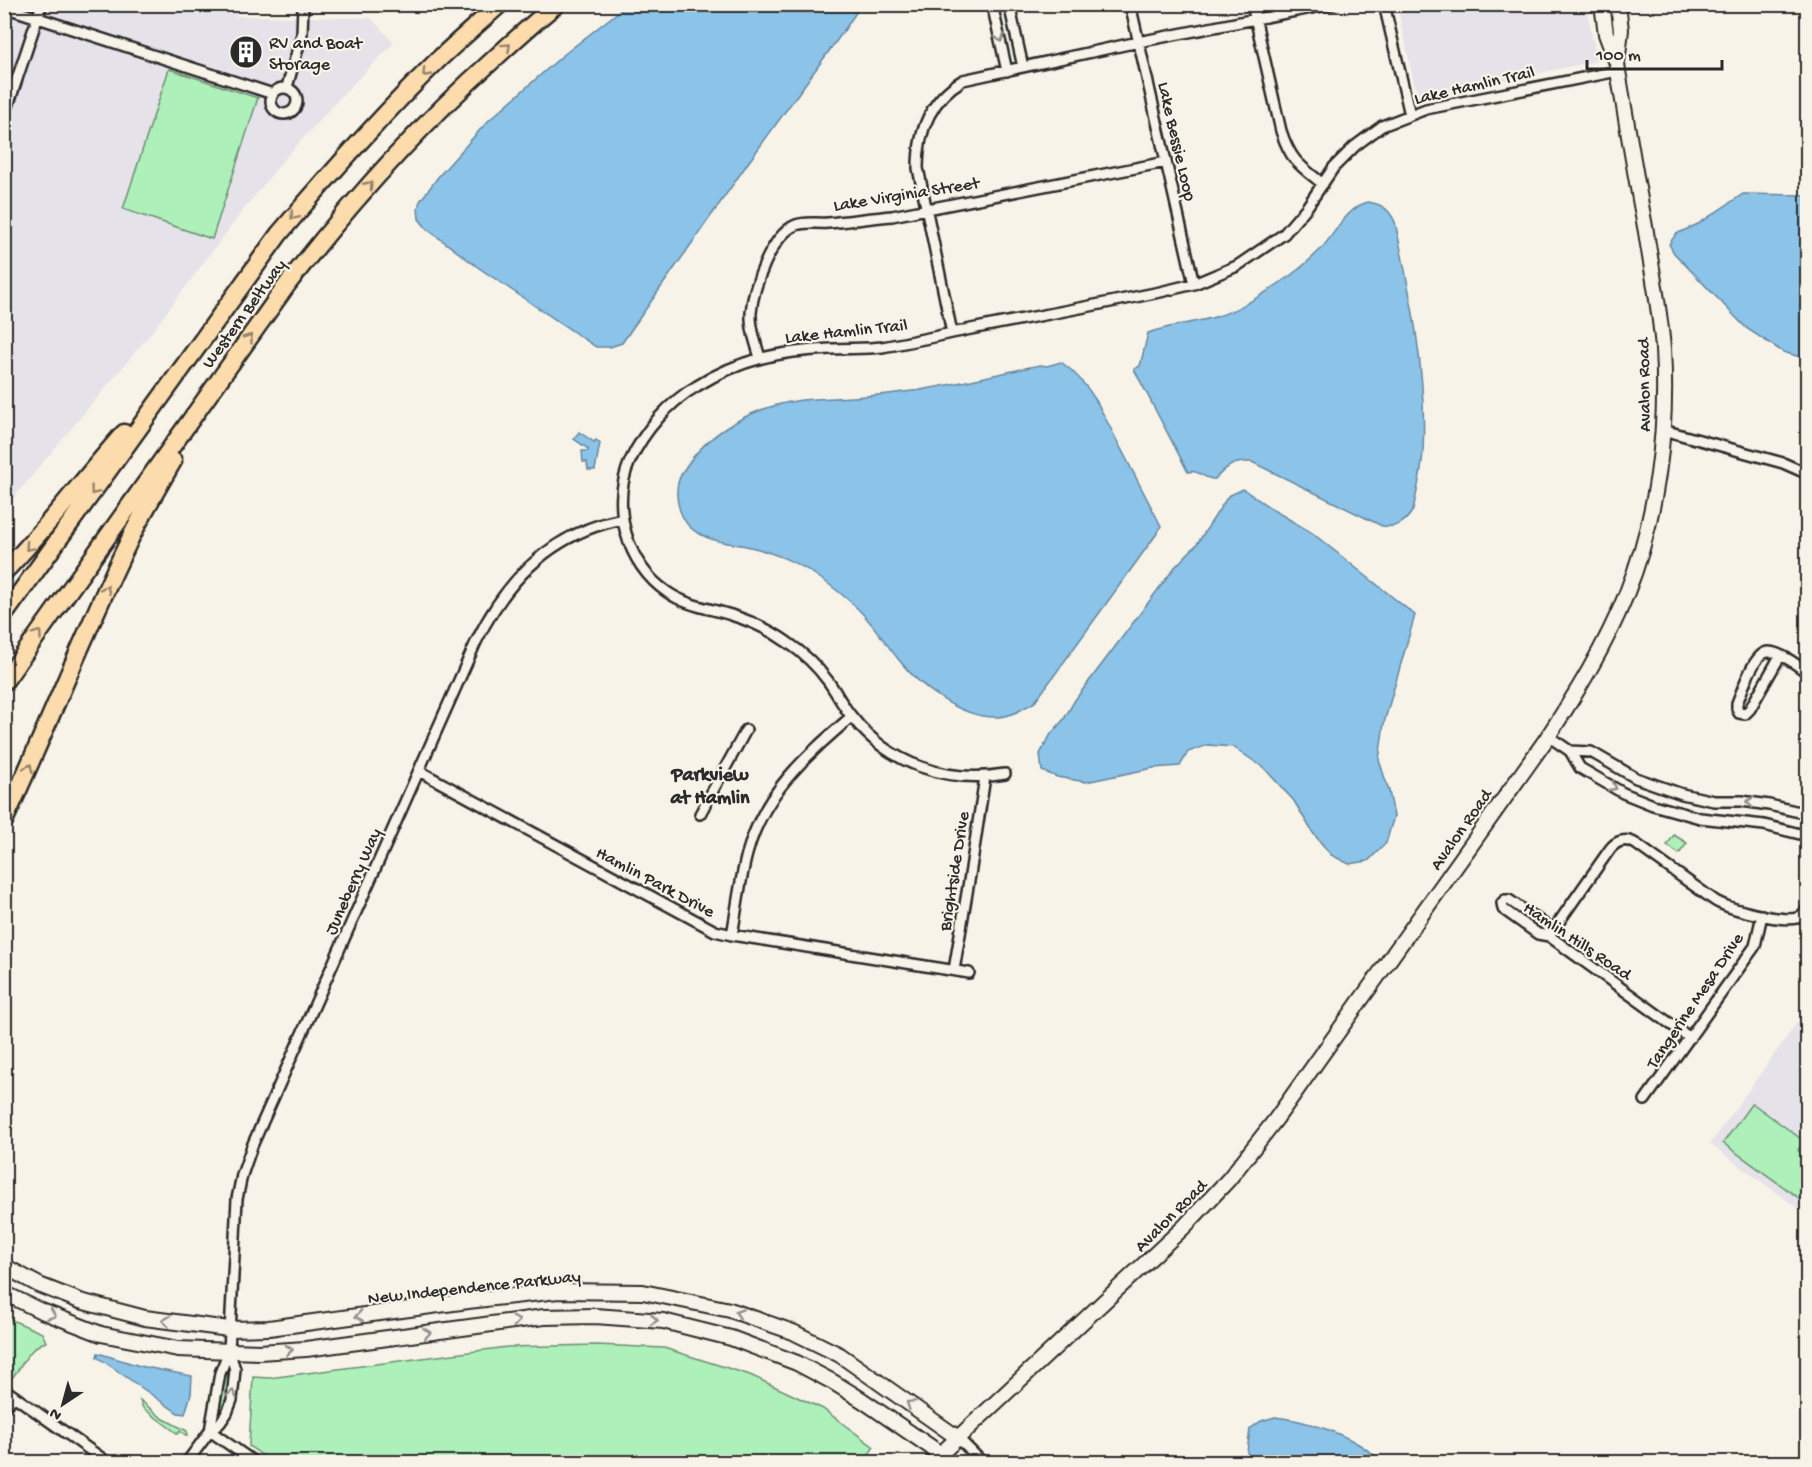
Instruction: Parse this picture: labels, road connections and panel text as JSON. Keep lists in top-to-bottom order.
{
  "streets": {
    "highway": ["Western Beltway"],
    "main road": ["Avalon Road", "New Independence Parkway"],
    "street": [
      "Lake Hamlin Trail",
      "Lake Bessie Loop",
      "Lake Virginia Street",
      "Brightside Drive",
      "Juneberry Way",
      "Hamlin Park Drive",
      "Hamlin Hills Road",
      "Tangerine Mesa Drive"
    ]
  },
  "crossings": [
    ["Lake Hamlin Trail", "Lake Bessie Loop"],
    ["Lake Hamlin Trail", "Lake Virginia Street"],
    ["Lake Hamlin Trail", "Avalon Road"],
    ["Lake Hamlin Trail", "Brightside Drive"],
    ["Lake Hamlin Trail", "Juneberry Way"],
    ["Lake Bessie Loop", "Lake Virginia Street"],
    ["Avalon Road", "New Independence Parkway"],
    ["Brightside Drive", "Hamlin Park Drive"],
    ["Juneberry Way", "Hamlin Park Drive"],
    ["Juneberry Way", "New Independence Parkway"],
    ["Hamlin Hills Road", "Tangerine Mesa Drive"]
  ],
  "districts": ["Parkview at Hamlin"],
  "places": {
    "building": ["RV and Boat Storage"]
  },
  "scale_bar": "100 m",
  "north": "bottom left"
}
